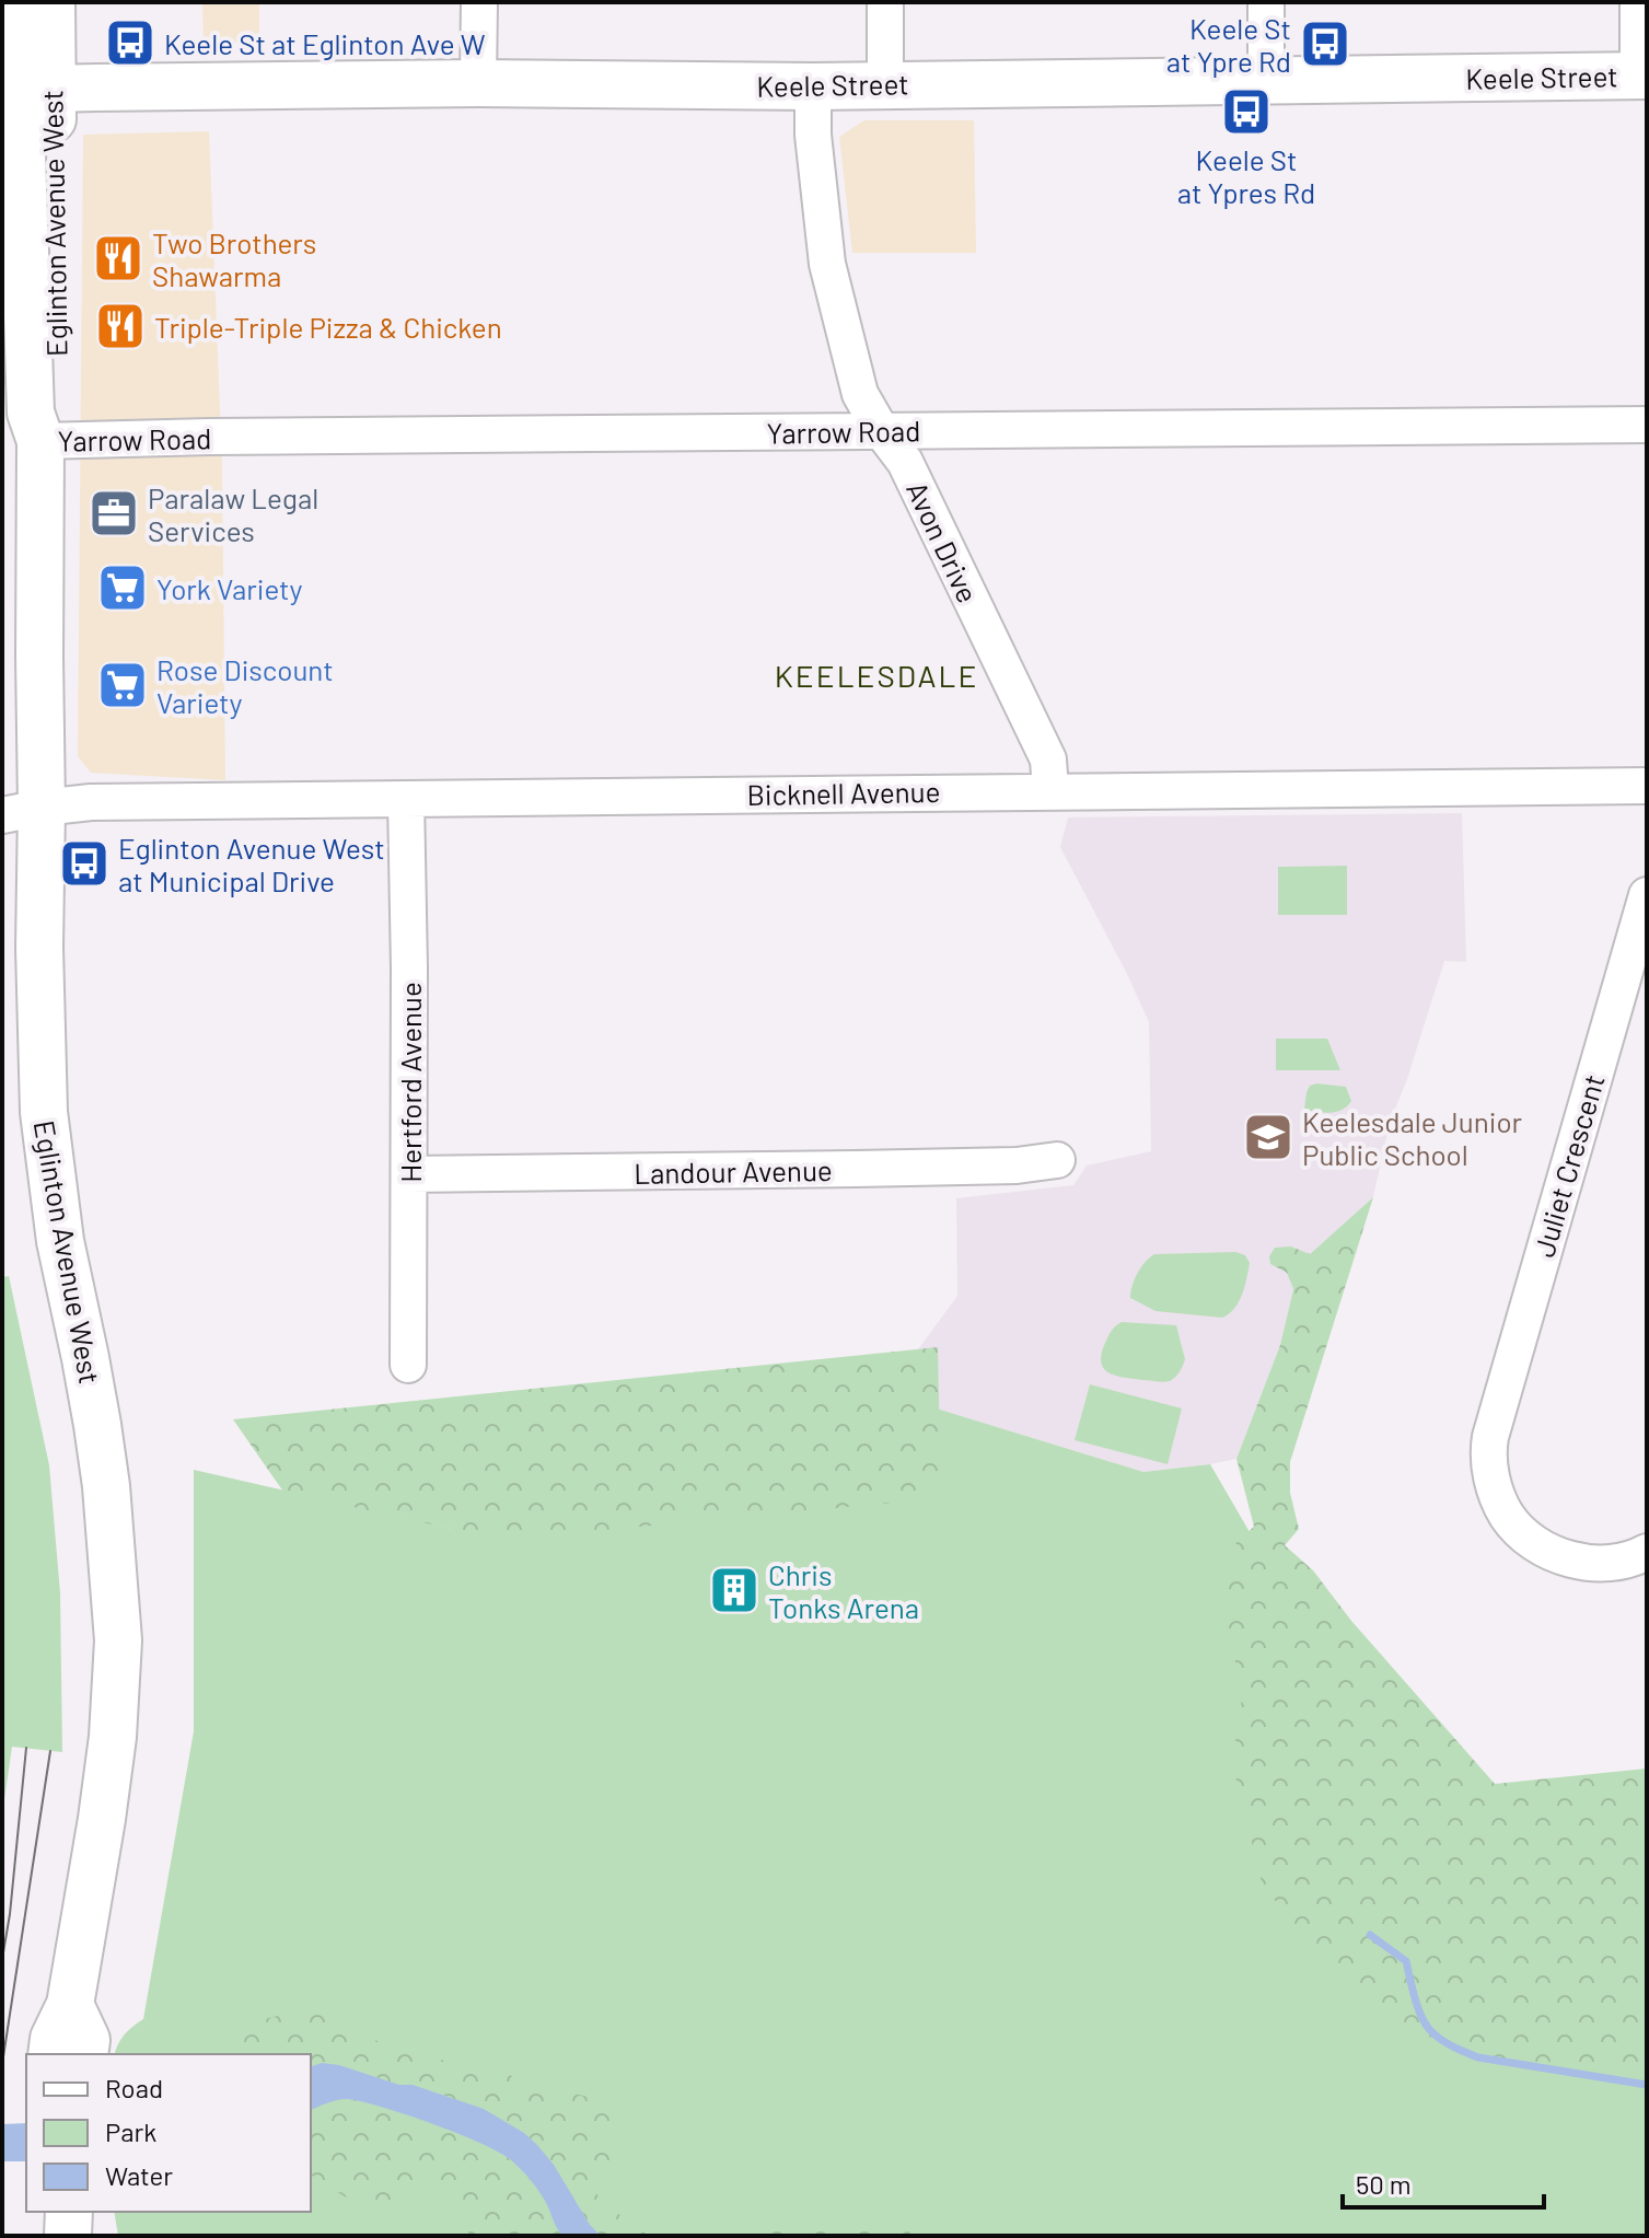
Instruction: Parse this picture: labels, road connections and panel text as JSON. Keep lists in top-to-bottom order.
{
  "streets": {
    "main road": ["Keele Street", "Eglinton Avenue West"],
    "street": [
      "Yarrow Road",
      "Avon Drive",
      "Bicknell Avenue",
      "Hertford Avenue",
      "Juliet Crescent",
      "Landour Avenue"
    ]
  },
  "crossings": [
    ["Keele Street", "Eglinton Avenue West"],
    ["Keele Street", "Avon Drive"],
    ["Eglinton Avenue West", "Yarrow Road"],
    ["Eglinton Avenue West", "Bicknell Avenue"],
    ["Yarrow Road", "Avon Drive"],
    ["Avon Drive", "Bicknell Avenue"],
    ["Bicknell Avenue", "Hertford Avenue"],
    ["Hertford Avenue", "Landour Avenue"]
  ],
  "districts": ["KEELESDALE"],
  "places": {
    "bus stop": [
      "Keele St at Eglinton Ave W",
      "Keele St at Ypre Rd",
      "Keele St at Ypres Rd",
      "Eglinton Avenue West at Municipal Drive"
    ],
    "restaurant": ["Two Brothers Shawarma", "Triple-Triple Pizza & Chicken"],
    "office": ["Paralaw Legal Services"],
    "supermarket": ["York Variety", "Rose Discount Variety"],
    "school or university": ["Keelesdale Junior Public School"],
    "building": ["Chris Tonks Arena"]
  },
  "legend": ["Road", "Park", "Water"],
  "scale_bar": "50 m"
}
